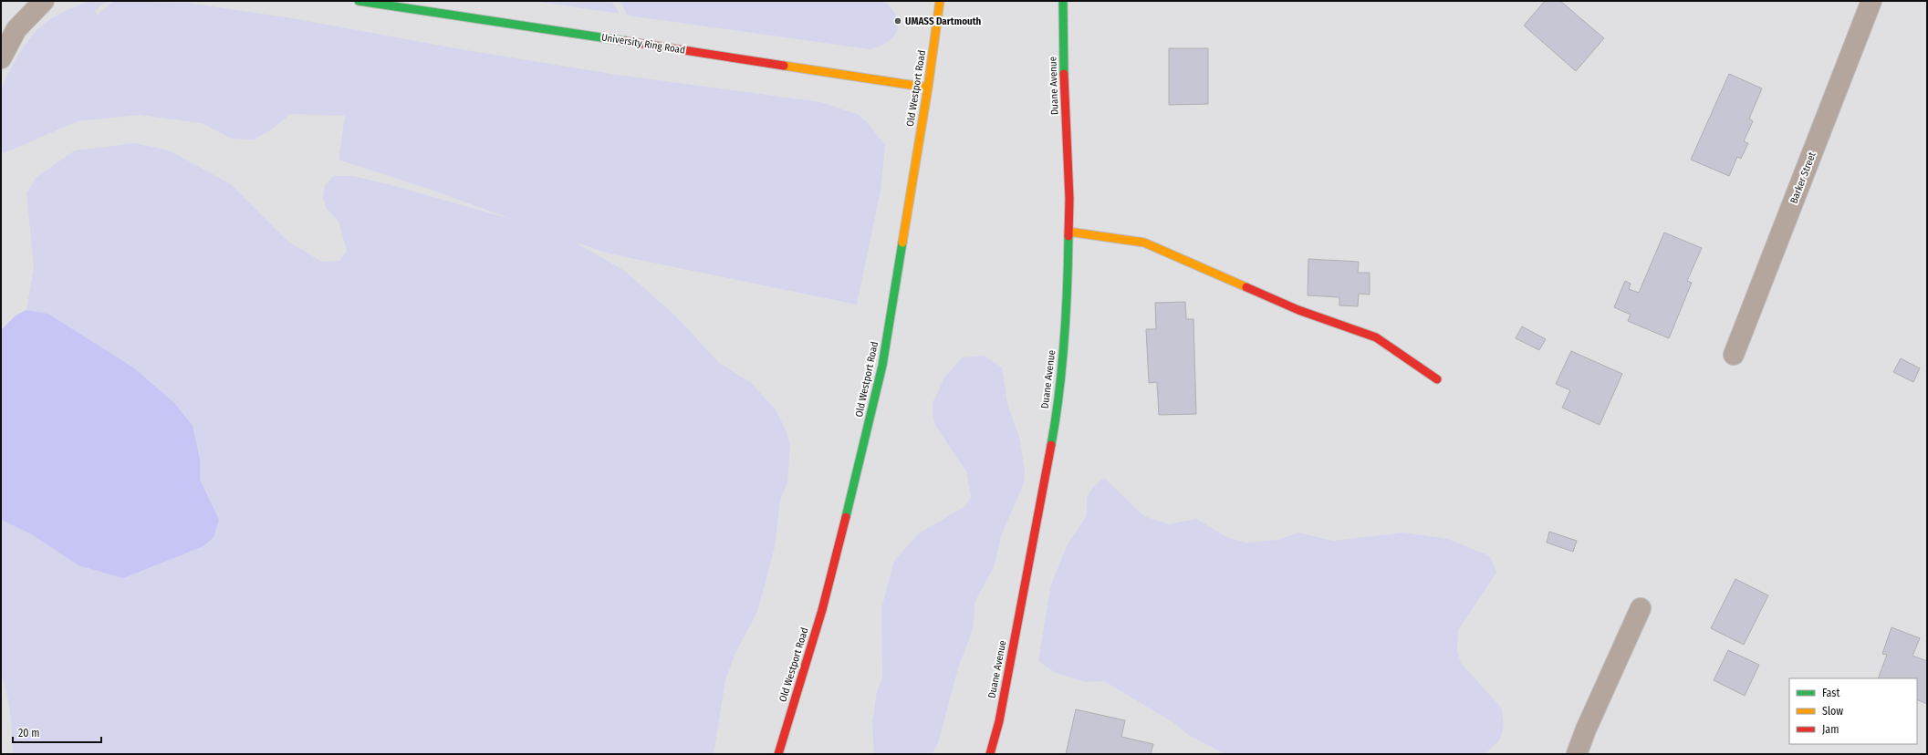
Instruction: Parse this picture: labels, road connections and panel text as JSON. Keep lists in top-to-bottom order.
{
  "streets": {
    "street": [
      "University Ring Road",
      "Duane Avenue",
      "Old Westport Road",
      "Barker Street"
    ]
  },
  "crossings": [
    ["University Ring Road", "Old Westport Road"]
  ],
  "places": ["UMASS Dartmouth"],
  "legend": ["Fast", "Slow", "Jam"],
  "scale_bar": "20 m"
}
